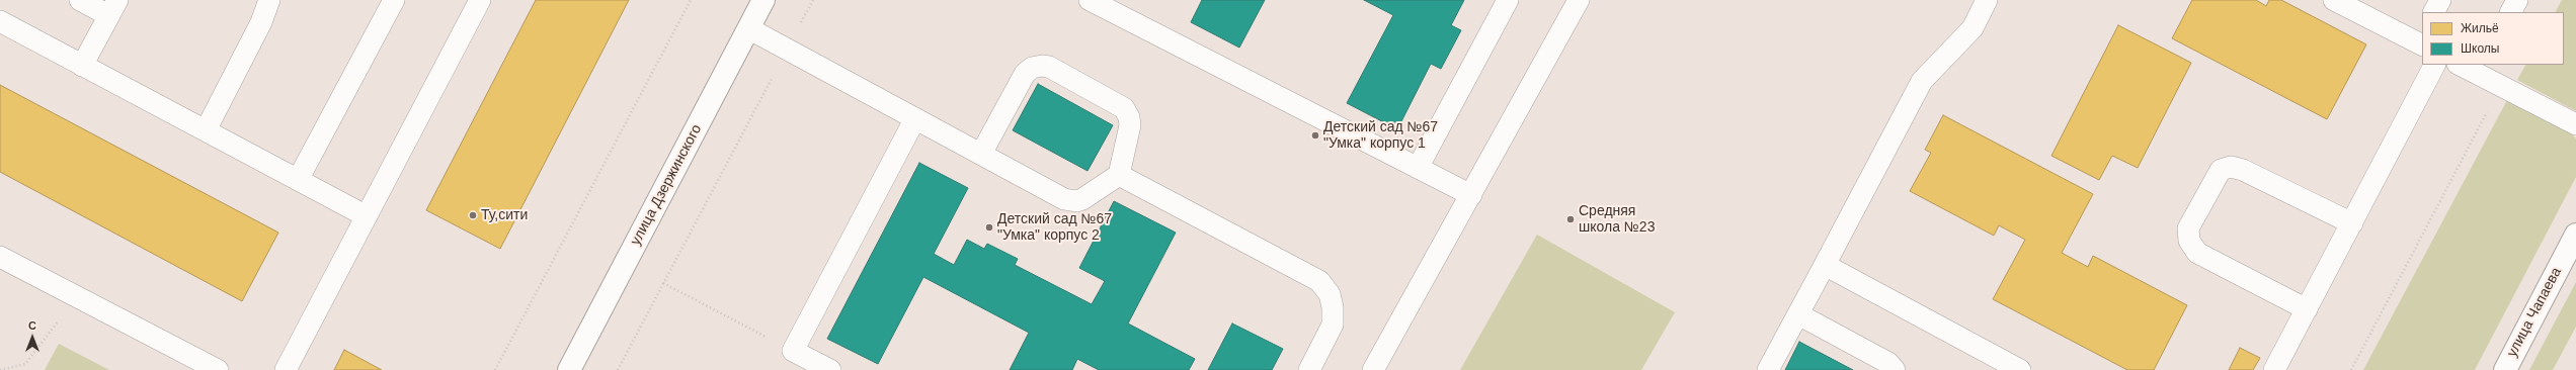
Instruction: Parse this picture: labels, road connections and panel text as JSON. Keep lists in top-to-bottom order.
{
  "streets": {
    "street": ["улица Дзержинского", "улица Чапаева"]
  },
  "places": [
    "Детский сад №67 \"Умка\" корпус 1",
    "Ту,сити",
    "Средняя школа №23",
    "Детский сад №67 \"Умка\" корпус 2"
  ],
  "legend": ["Жильё", "Школы"],
  "north": "top"
}
